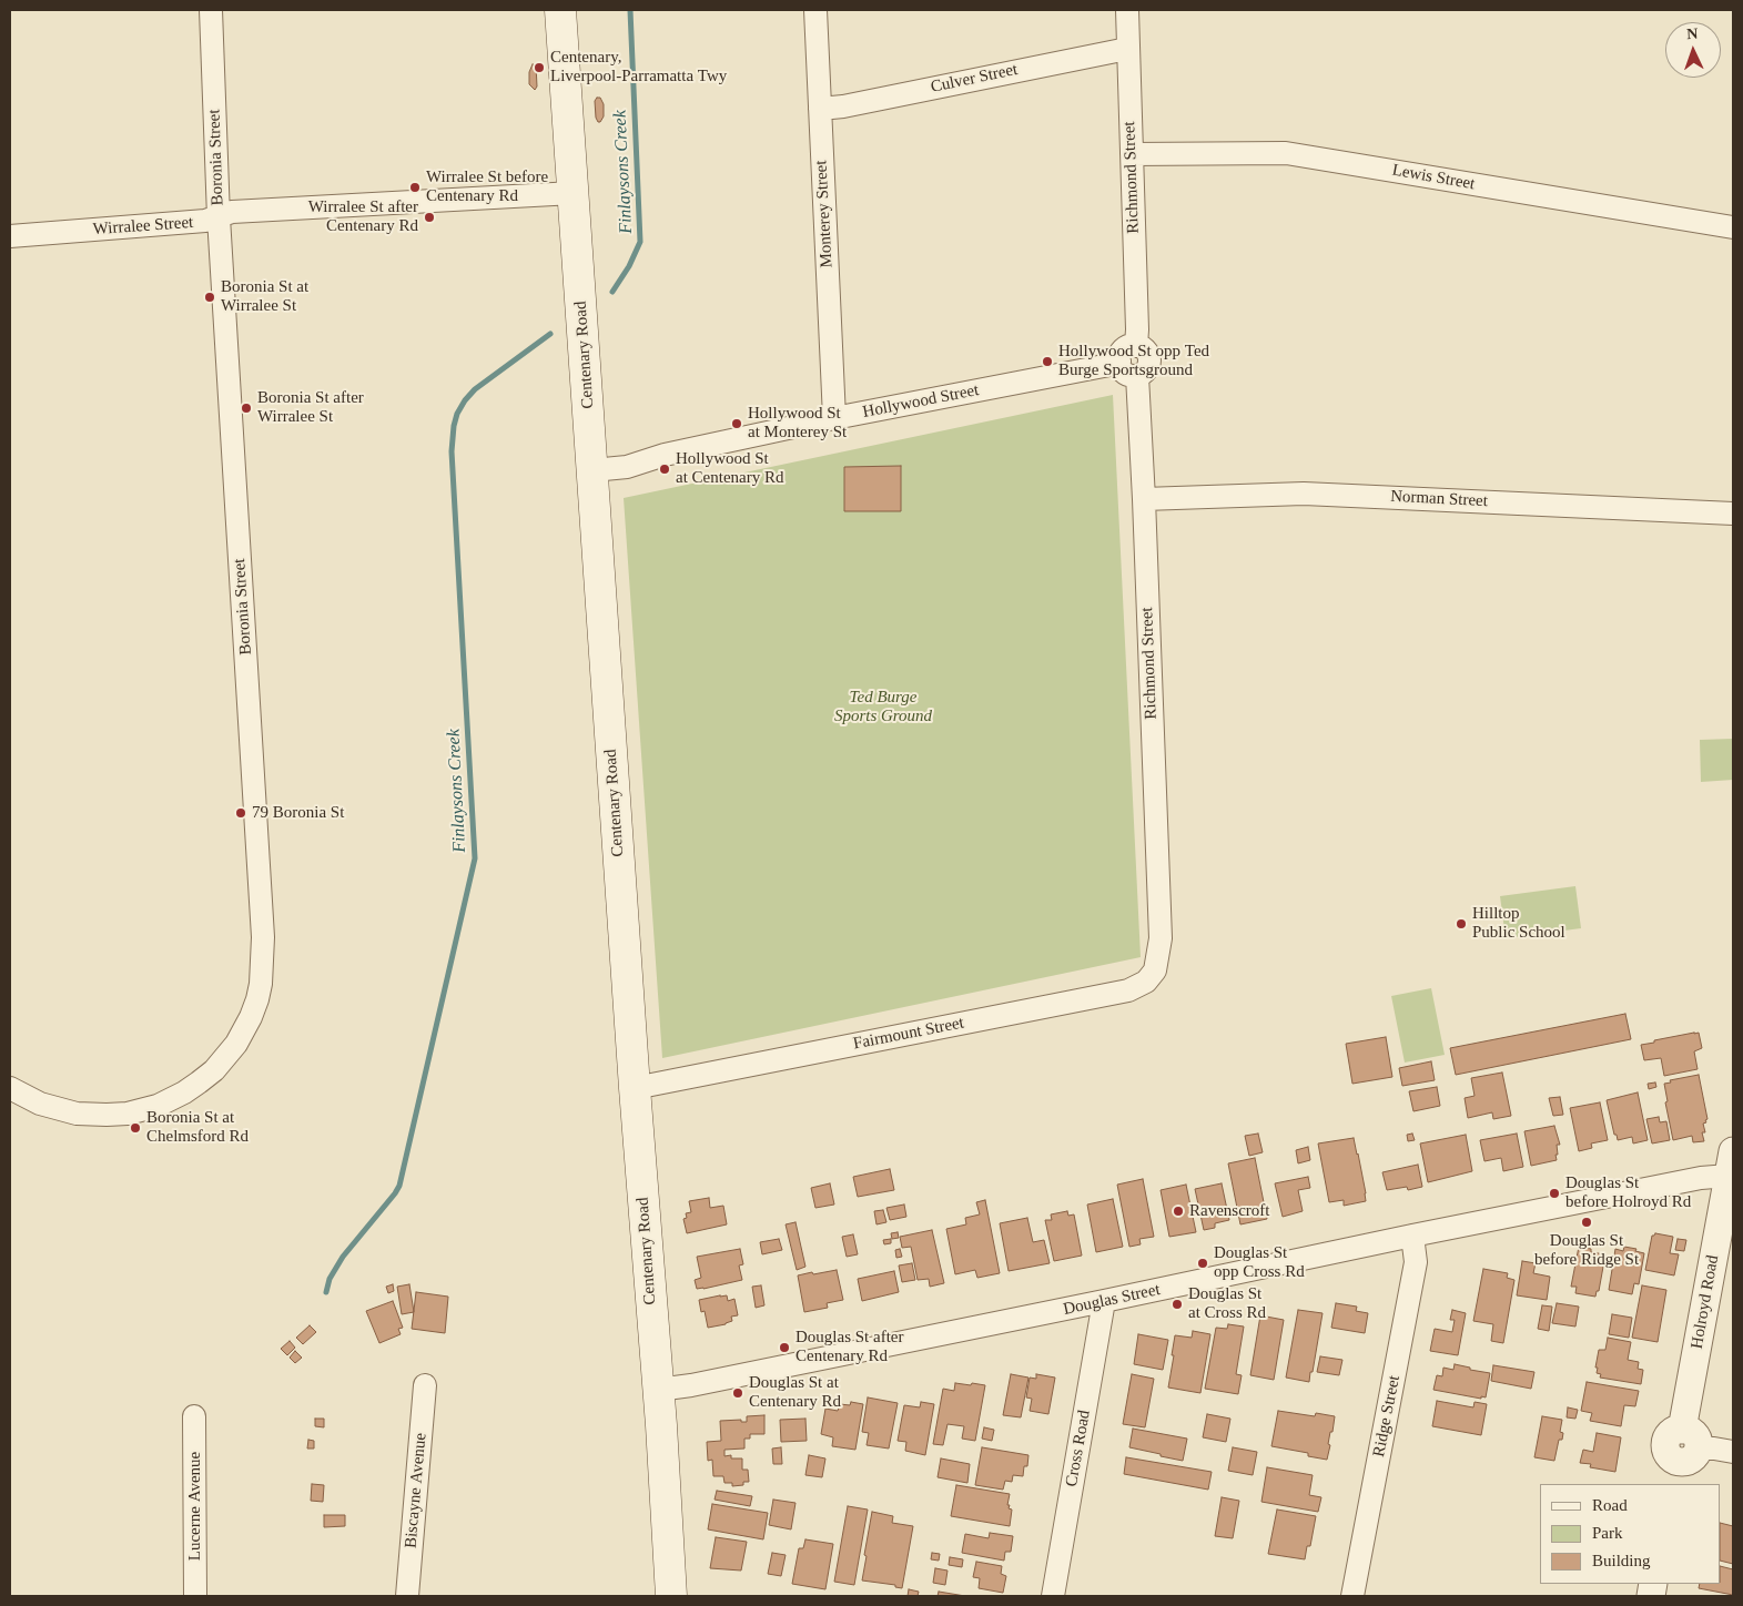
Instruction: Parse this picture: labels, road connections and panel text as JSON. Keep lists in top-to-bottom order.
{
  "streets": {
    "main road": ["Centenary Road"],
    "street": [
      "Culver Street",
      "Boronia Street",
      "Richmond Street",
      "Lewis Street",
      "Monterey Street",
      "Wirralee Street",
      "Hollywood Street",
      "Norman Street",
      "Fairmount Street",
      "Douglas Street",
      "Holroyd Road",
      "Ridge Street",
      "Cross Road",
      "Biscayne Avenue",
      "Lucerne Avenue"
    ]
  },
  "crossings": [
    ["Culver Street", "Richmond Street"],
    ["Culver Street", "Monterey Street"],
    ["Boronia Street", "Wirralee Street"],
    ["Richmond Street", "Lewis Street"],
    ["Richmond Street", "Hollywood Street"],
    ["Richmond Street", "Norman Street"],
    ["Richmond Street", "Fairmount Street"],
    ["Monterey Street", "Hollywood Street"],
    ["Wirralee Street", "Centenary Road"],
    ["Centenary Road", "Hollywood Street"],
    ["Centenary Road", "Fairmount Street"],
    ["Centenary Road", "Douglas Street"],
    ["Douglas Street", "Holroyd Road"],
    ["Douglas Street", "Ridge Street"],
    ["Douglas Street", "Cross Road"]
  ],
  "water": ["Finlaysons Creek"],
  "parks": ["Ted Burge Sports Ground"],
  "places": [
    "Centenary, Liverpool-Parramatta Twy",
    "Wirralee St before Centenary Rd",
    "Wirralee St after Centenary Rd",
    "Boronia St at Wirralee St",
    "Hollywood St opp Ted Burge Sportsground",
    "Boronia St after Wirralee St",
    "Hollywood St at Monterey St",
    "Hollywood St at Centenary Rd",
    "79 Boronia St",
    "Hilltop Public School",
    "Boronia St at Chelmsford Rd",
    "Douglas St before Holroyd Rd",
    "Ravenscroft",
    "Douglas St before Ridge St",
    "Douglas St opp Cross Rd",
    "Douglas St at Cross Rd",
    "Douglas St after Centenary Rd",
    "Douglas St at Centenary Rd"
  ],
  "legend": ["Road", "Park", "Building"],
  "north": "top"
}
